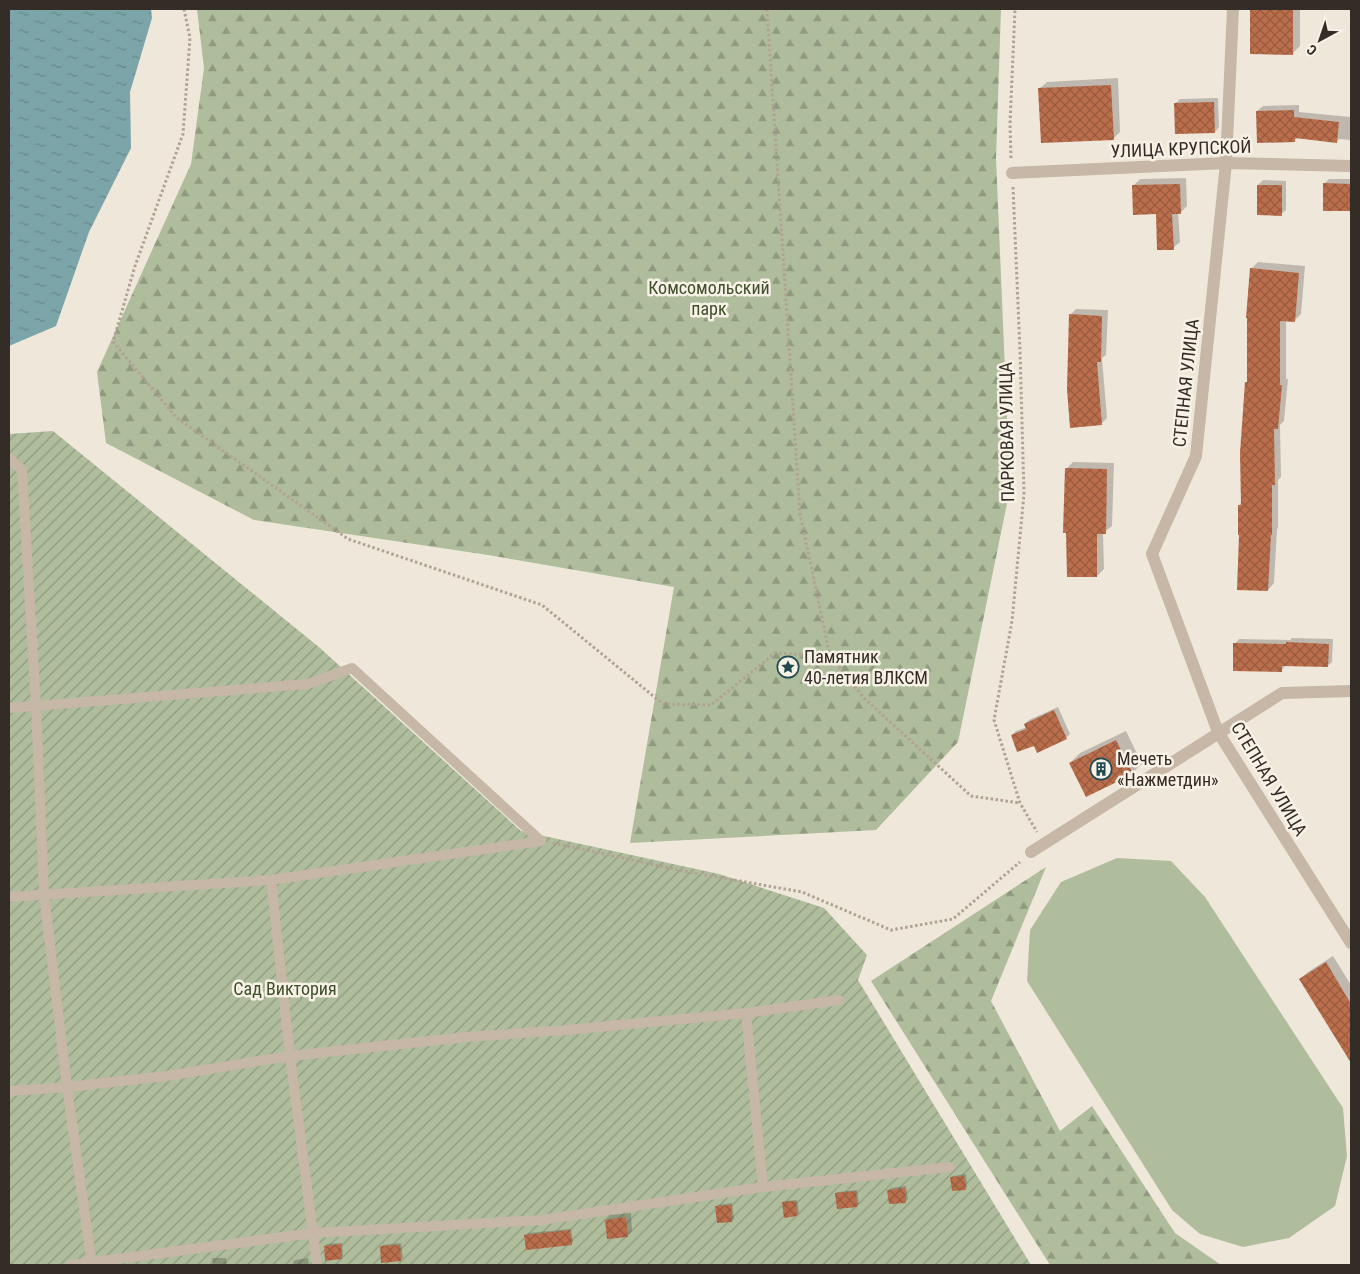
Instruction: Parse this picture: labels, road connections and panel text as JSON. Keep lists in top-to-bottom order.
{
  "streets": {
    "street": ["УЛИЦА КРУПСКОЙ", "СТЕПНАЯ УЛИЦА"],
    "path": ["ПАРКОВАЯ УЛИЦА"]
  },
  "crossings": [
    ["УЛИЦА КРУПСКОЙ", "СТЕПНАЯ УЛИЦА"],
    ["УЛИЦА КРУПСКОЙ", "ПАРКОВАЯ УЛИЦА"]
  ],
  "parks": ["Комсомольский парк", "Сад Виктория"],
  "places": {
    "place": ["Памятник 40-летия ВЛКСМ"],
    "building": ["Мечеть «Нажметдин»"]
  },
  "north": "bottom left"
}
